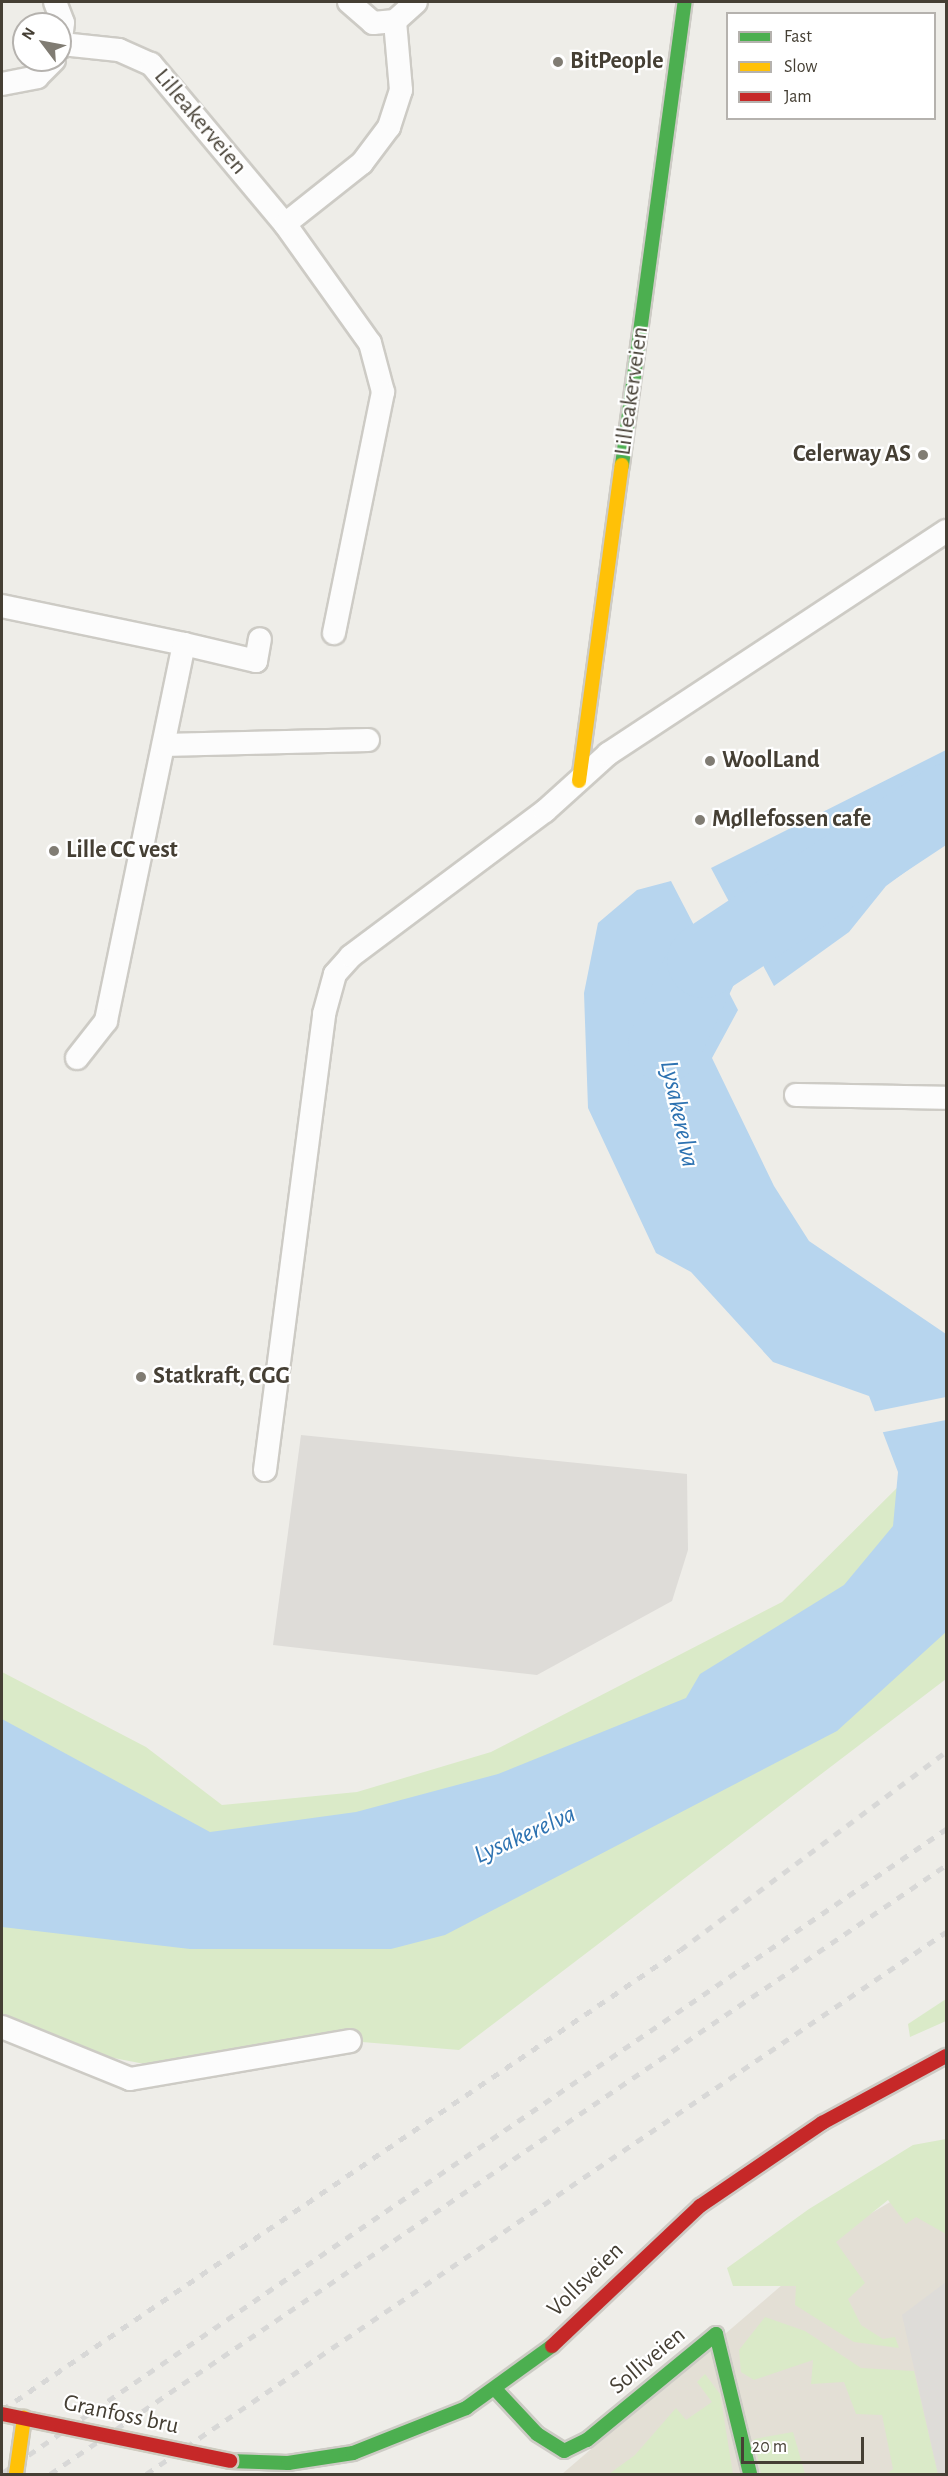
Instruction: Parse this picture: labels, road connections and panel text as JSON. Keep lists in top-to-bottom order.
{
  "streets": {
    "street": [
      "Lilleakerveien",
      "Vollsveien",
      "Solliveien",
      "Granfoss bru"
    ]
  },
  "crossings": [
    ["Vollsveien", "Solliveien"],
    ["Vollsveien", "Granfoss bru"]
  ],
  "water": ["Lysakerelva"],
  "places": [
    "BitPeople",
    "Celerway AS",
    "WoolLand",
    "Møllefossen cafe",
    "Lille CC vest",
    "Statkraft, CGG"
  ],
  "legend": ["Fast", "Slow", "Jam"],
  "scale_bar": "20 m",
  "north": "top left"
}
